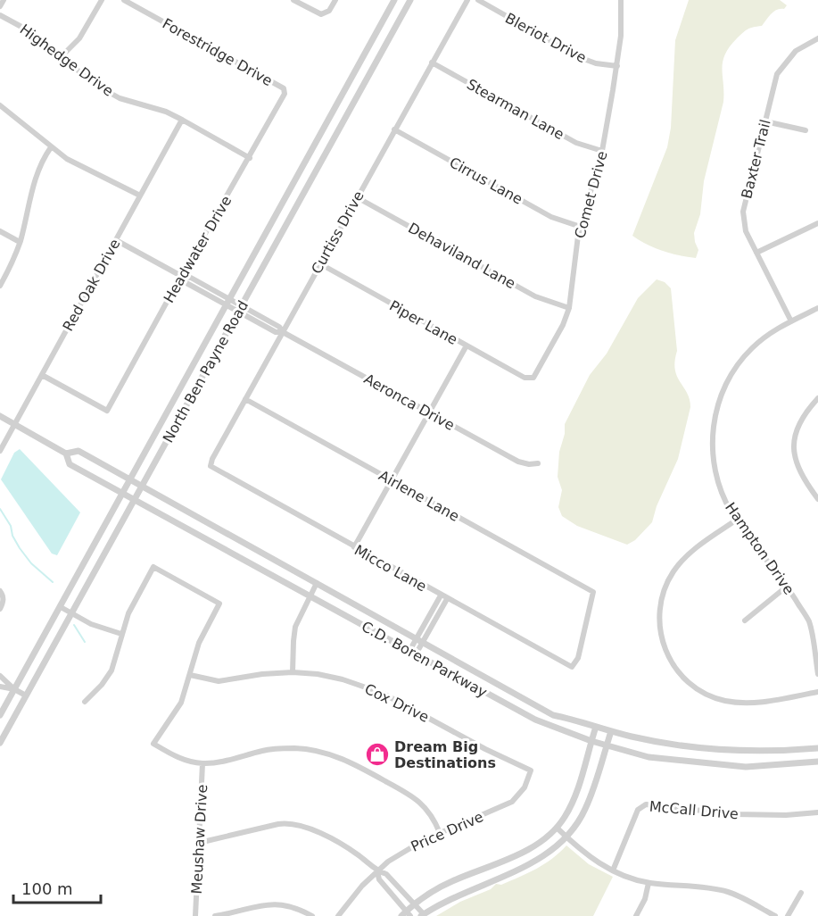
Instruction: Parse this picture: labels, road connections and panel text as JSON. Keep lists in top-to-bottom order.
{
  "streets": {
    "street": [
      "Bleriot Drive",
      "Forestridge Drive",
      "Highedge Drive",
      "Stearman Lane",
      "Baxter Trail",
      "Cirrus Lane",
      "Comet Drive",
      "Curtiss Drive",
      "Headwater Drive",
      "Dehaviland Lane",
      "Red Oak Drive",
      "Piper Lane",
      "North Ben Payne Road",
      "Aeronca Drive",
      "Airlene Lane",
      "Hampton Drive",
      "Micco Lane",
      "C.D. Boren Parkway",
      "Cox Drive",
      "McCall Drive",
      "Price Drive",
      "Meushaw Drive"
    ]
  },
  "crossings": [
    ["Bleriot Drive", "Comet Drive"],
    ["Forestridge Drive", "Headwater Drive"],
    ["Highedge Drive", "Headwater Drive"],
    ["Highedge Drive", "Red Oak Drive"],
    ["Stearman Lane", "Comet Drive"],
    ["Stearman Lane", "Curtiss Drive"],
    ["Baxter Trail", "Hampton Drive"],
    ["Cirrus Lane", "Comet Drive"],
    ["Cirrus Lane", "Curtiss Drive"],
    ["Comet Drive", "Dehaviland Lane"],
    ["Comet Drive", "Piper Lane"],
    ["Curtiss Drive", "Dehaviland Lane"],
    ["Curtiss Drive", "Piper Lane"],
    ["Curtiss Drive", "Aeronca Drive"],
    ["Curtiss Drive", "Airlene Lane"],
    ["Curtiss Drive", "Micco Lane"],
    ["Headwater Drive", "Red Oak Drive"],
    ["Headwater Drive", "Aeronca Drive"],
    ["Red Oak Drive", "Aeronca Drive"],
    ["Red Oak Drive", "C.D. Boren Parkway"],
    ["North Ben Payne Road", "Aeronca Drive"],
    ["North Ben Payne Road", "C.D. Boren Parkway"],
    ["Airlene Lane", "Micco Lane"],
    ["Cox Drive", "Price Drive"]
  ],
  "places": {
    "shop": ["Dream Big Destinations"]
  },
  "scale_bar": "100 m"
}
